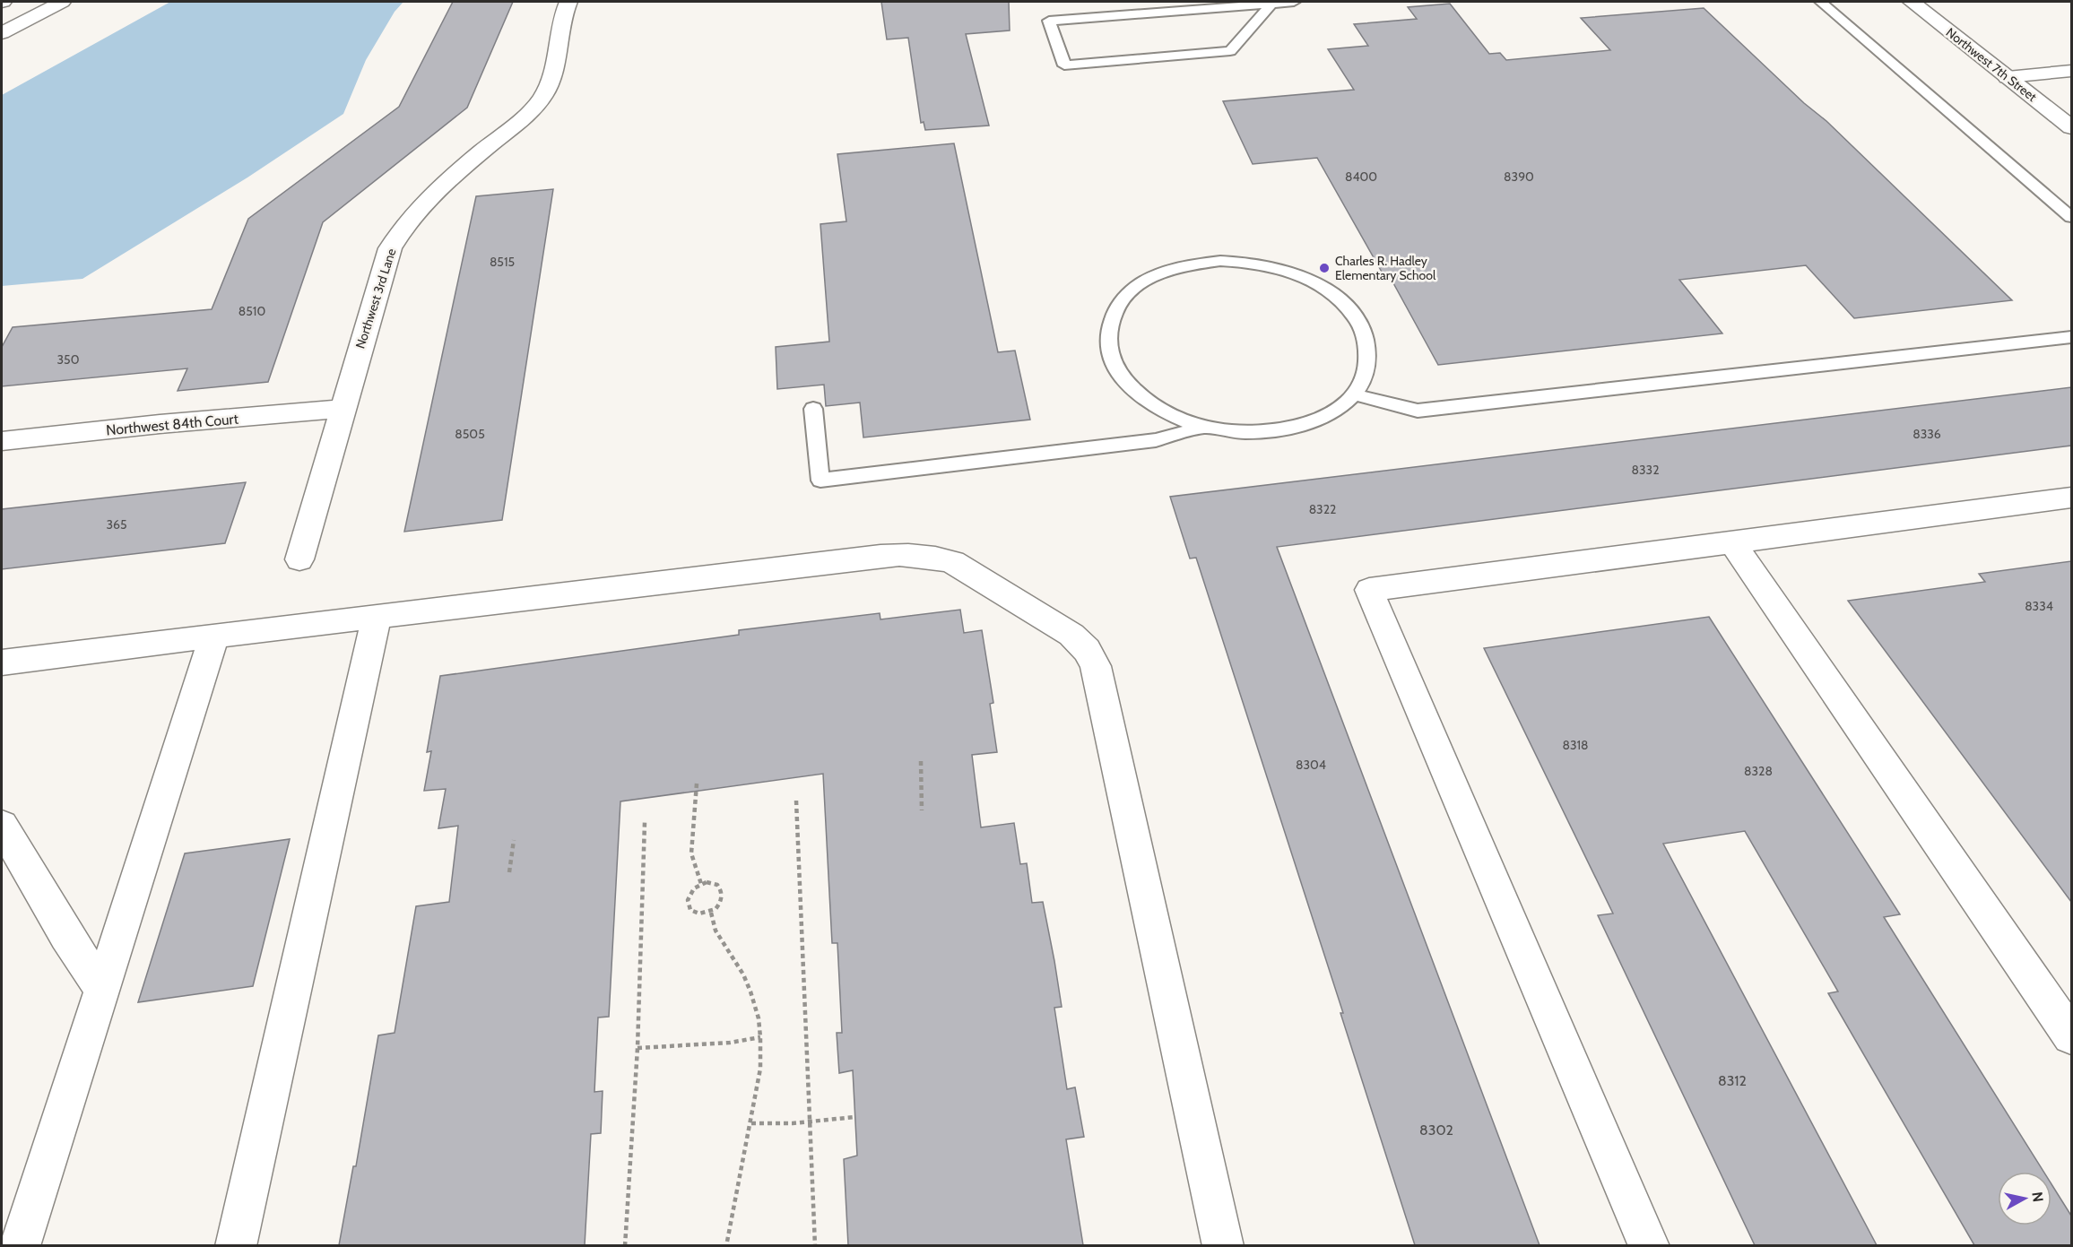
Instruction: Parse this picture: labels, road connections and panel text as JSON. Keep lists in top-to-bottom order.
{
  "streets": {
    "street": ["Northwest 7th Street", "Northwest 3rd Lane", "Northwest 84th Court"]
  },
  "crossings": [
    ["Northwest 3rd Lane", "Northwest 84th Court"]
  ],
  "places": ["Charles R. Hadley Elementary School"],
  "house_numbers": [
    "8400",
    "8390",
    "8515",
    "8510",
    "350",
    "8505",
    "8336",
    "8332",
    "8322",
    "365",
    "8334",
    "8318",
    "8304",
    "8328",
    "8312",
    "8302"
  ],
  "north": "right"
}
